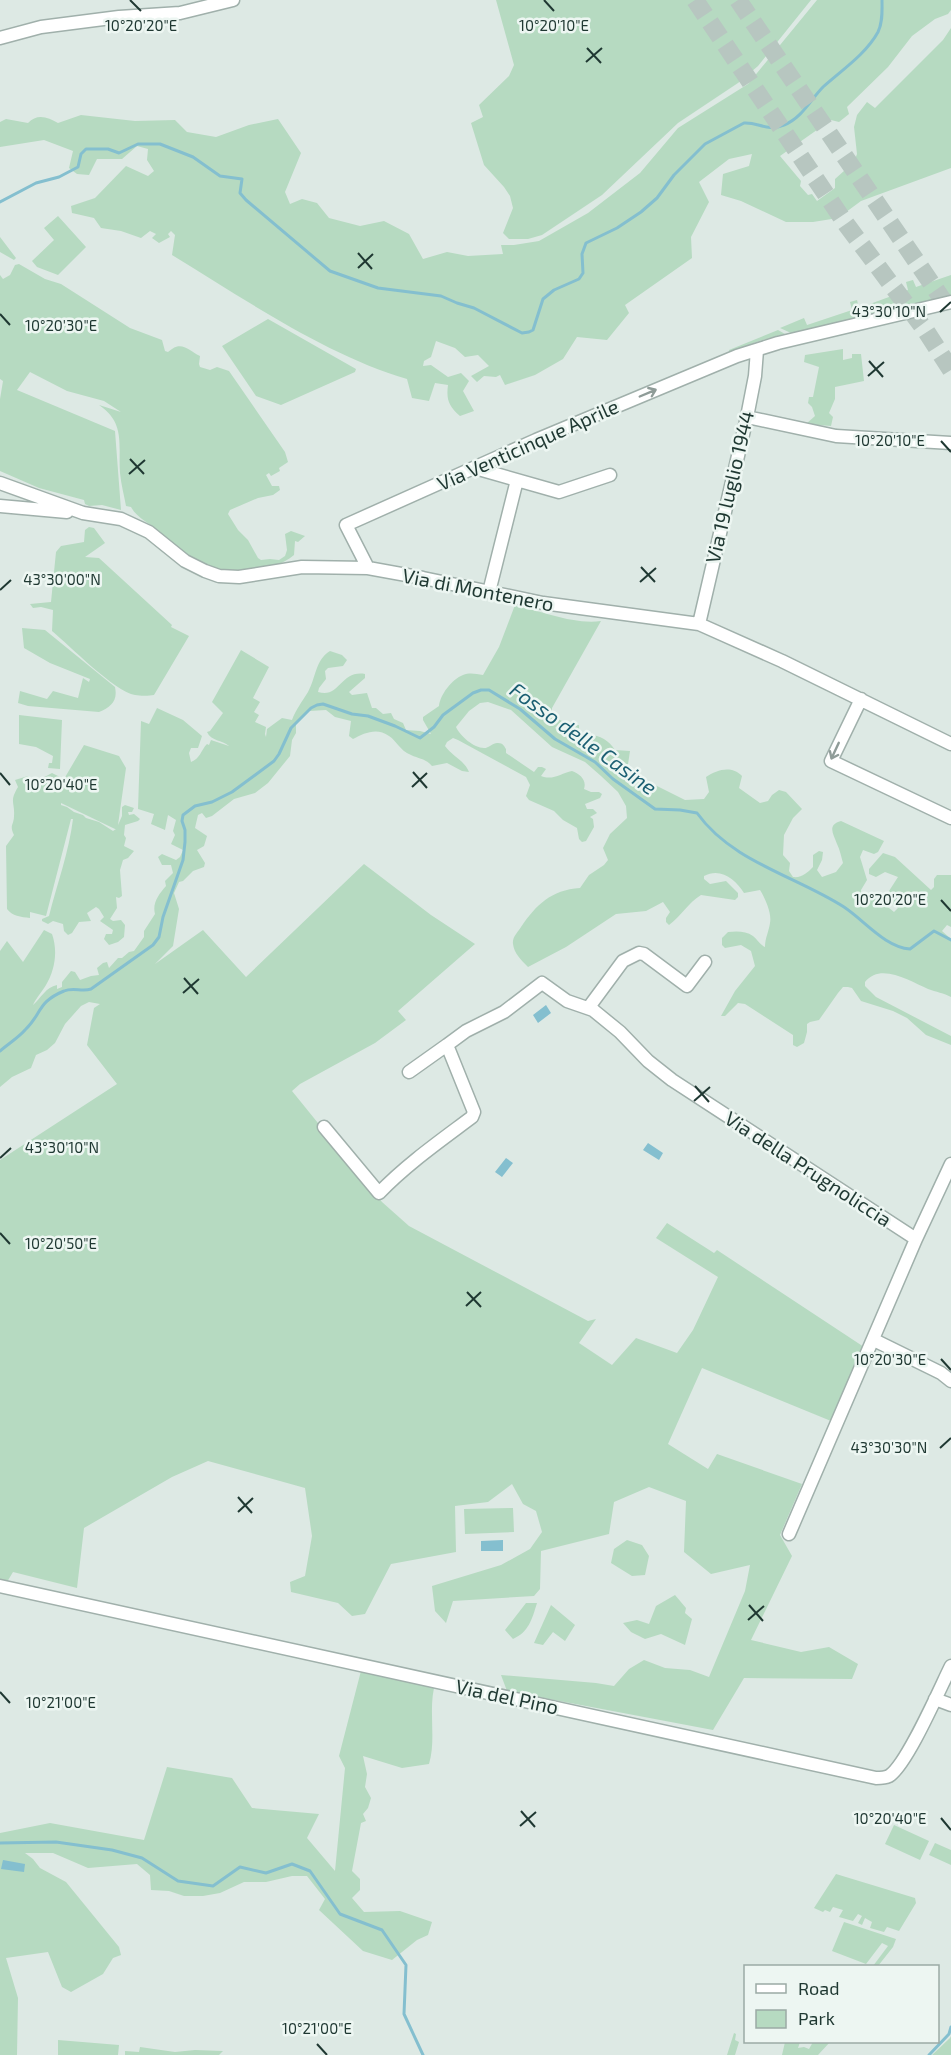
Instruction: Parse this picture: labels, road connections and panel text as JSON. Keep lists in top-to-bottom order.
{
  "streets": {
    "street": [
      "Via Venticinque Aprile",
      "Via 19 luglio 1944",
      "Via di Montenero",
      "Via della Prugnoliccia",
      "Via del Pino"
    ]
  },
  "crossings": [
    ["Via Venticinque Aprile", "Via 19 luglio 1944"],
    ["Via Venticinque Aprile", "Via di Montenero"],
    ["Via 19 luglio 1944", "Via di Montenero"]
  ],
  "water": ["Fosso delle Casine"],
  "legend": ["Road", "Park"],
  "coordinates": [
    "10°20'20\"E",
    "10°20'10\"E",
    "43°30'10\"N",
    "10°20'30\"E",
    "43°30'00\"N",
    "10°20'40\"E",
    "10°20'50\"E",
    "43°30'30\"N",
    "10°21'00\"E"
  ]
}
